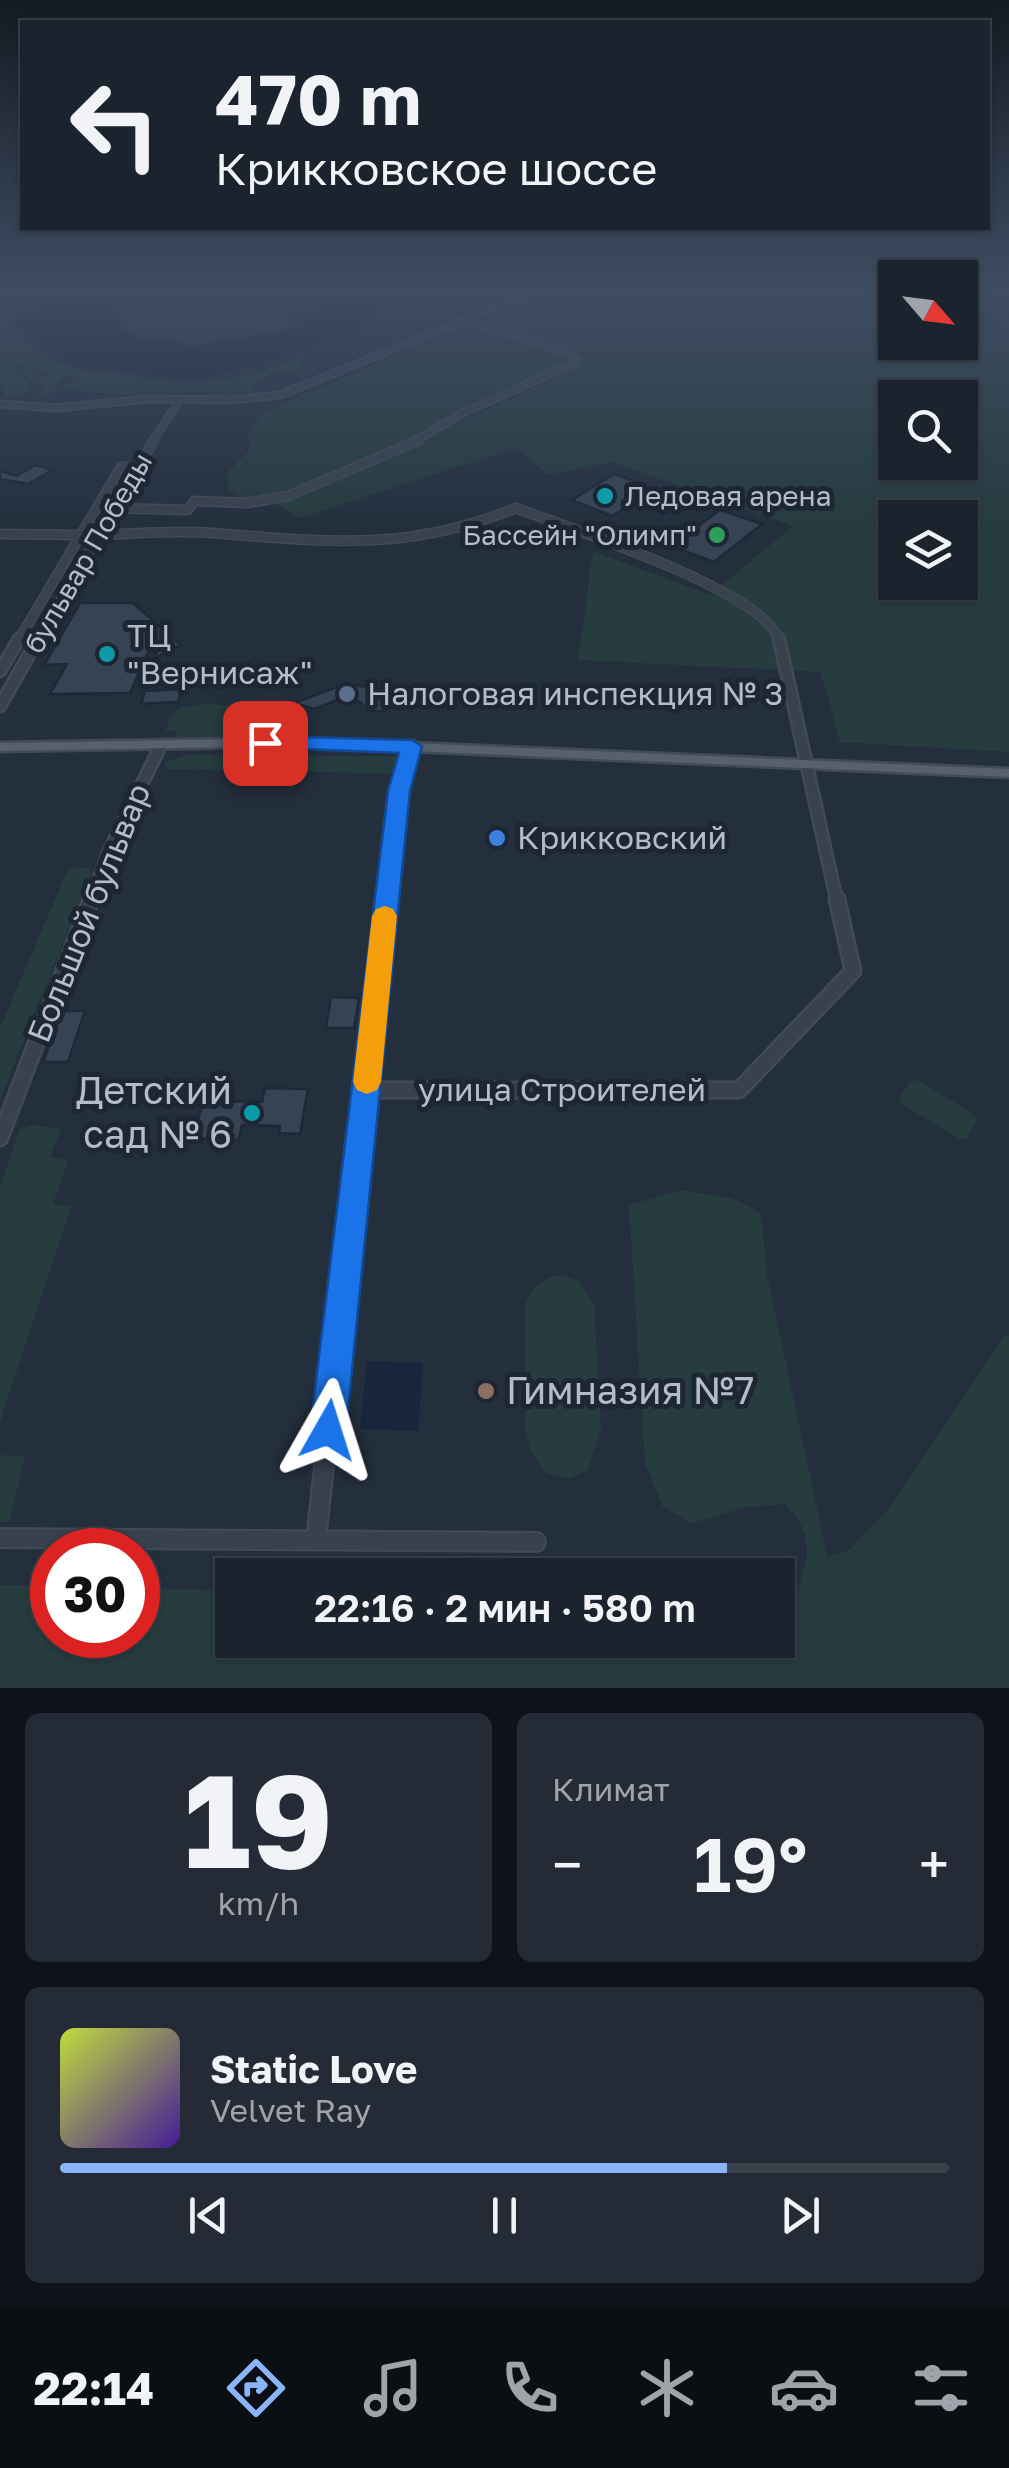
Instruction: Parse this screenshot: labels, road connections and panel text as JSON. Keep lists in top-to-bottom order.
{
  "streets": {
    "street": ["бульвар Победы", "Большой бульвар", "улица Строителей"]
  },
  "places": [
    "Ледовая арена",
    "Бассейн \"Олимп\"",
    "ТЦ \"Вернисаж\"",
    "Налоговая инспекция № 3",
    "Крикковский",
    "Детский сад № 6",
    "Гимназия №7"
  ],
  "north": "bottom right",
  "page": {
    "turn": ["470 m", "Крикковское шоссе"],
    "limit": "30",
    "trip": "22:16 · 2 мин · 580 m",
    "tile": [
      ["19", "km/h"],
      "Климат"
    ],
    "heat": ["−", "19°", "+"],
    "song": ["Static Love", "Velvet Ray"],
    "tabs": "22:14"
  }
}
